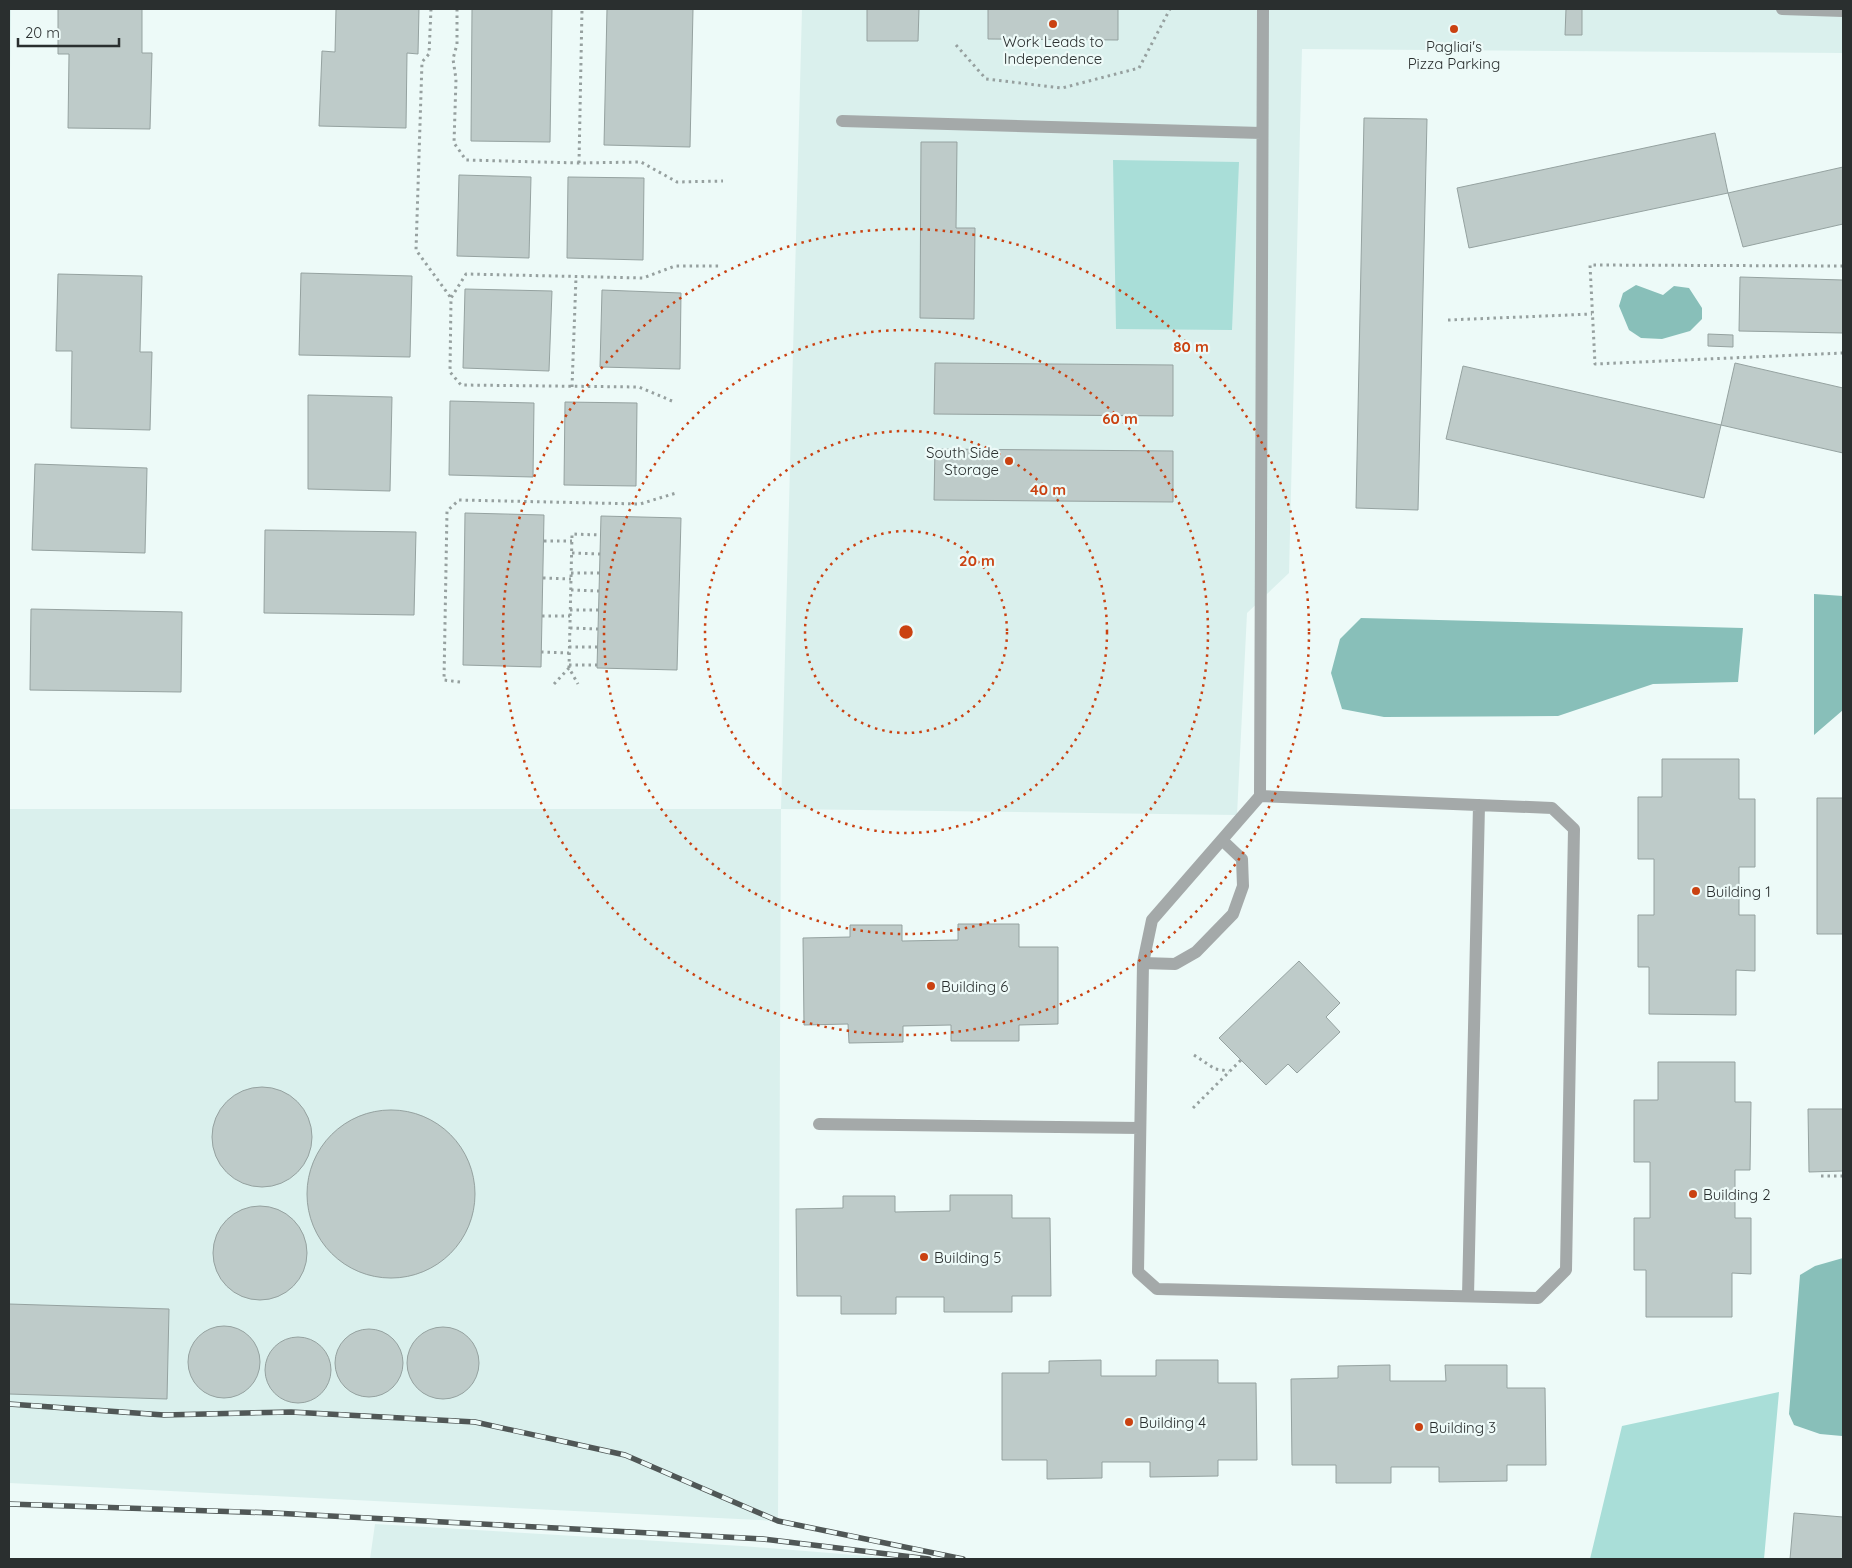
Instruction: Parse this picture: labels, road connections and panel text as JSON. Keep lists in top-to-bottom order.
{
  "places": [
    "Work Leads to Independence",
    "Pagliai's Pizza Parking",
    "South Side Storage",
    "Building 1",
    "Building 6",
    "Building 2",
    "Building 5",
    "Building 4",
    "Building 3"
  ],
  "scale_bar": "20 m",
  "rings": [
    "80 m",
    "60 m",
    "40 m",
    "20 m"
  ]
}
